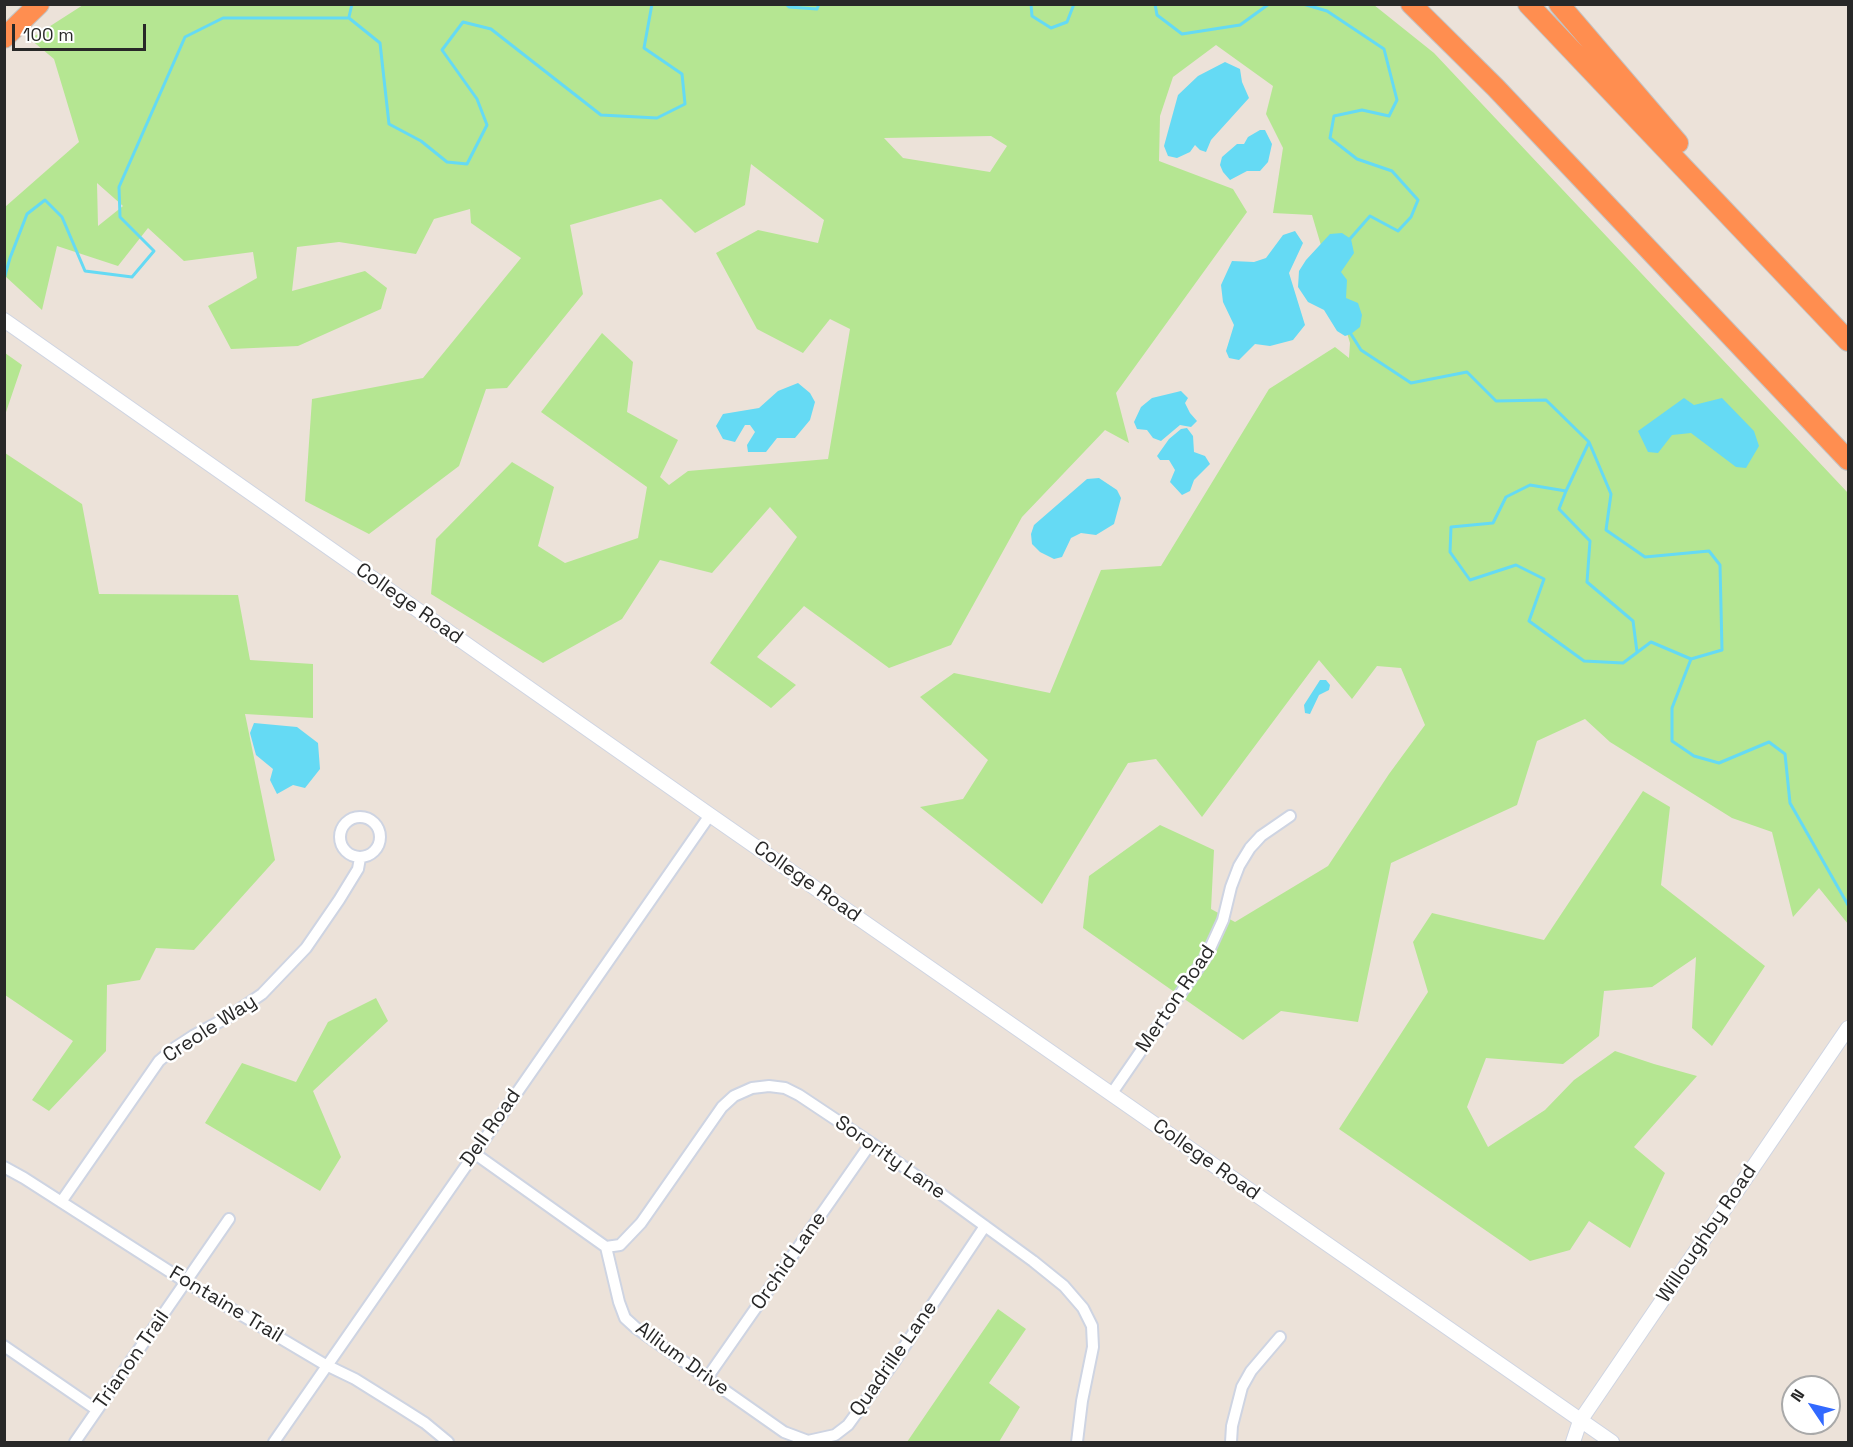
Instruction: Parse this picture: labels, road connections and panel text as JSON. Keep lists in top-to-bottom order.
{
  "streets": {
    "street": [
      "College Road",
      "Merton Road",
      "Creole Way",
      "Dell Road",
      "Sorority Lane",
      "Willoughby Road",
      "Orchid Lane",
      "Fontaine Trail",
      "Allium Drive",
      "Quadrille Lane",
      "Trianon Trail"
    ]
  },
  "crossings": [
    ["College Road", "Merton Road"],
    ["College Road", "Dell Road"],
    ["College Road", "Willoughby Road"],
    ["Creole Way", "Fontaine Trail"],
    ["Dell Road", "Fontaine Trail"],
    ["Sorority Lane", "Orchid Lane"],
    ["Sorority Lane", "Allium Drive"],
    ["Sorority Lane", "Quadrille Lane"],
    ["Orchid Lane", "Allium Drive"],
    ["Fontaine Trail", "Trianon Trail"],
    ["Allium Drive", "Quadrille Lane"]
  ],
  "scale_bar": "100 m",
  "north": "top left"
}
